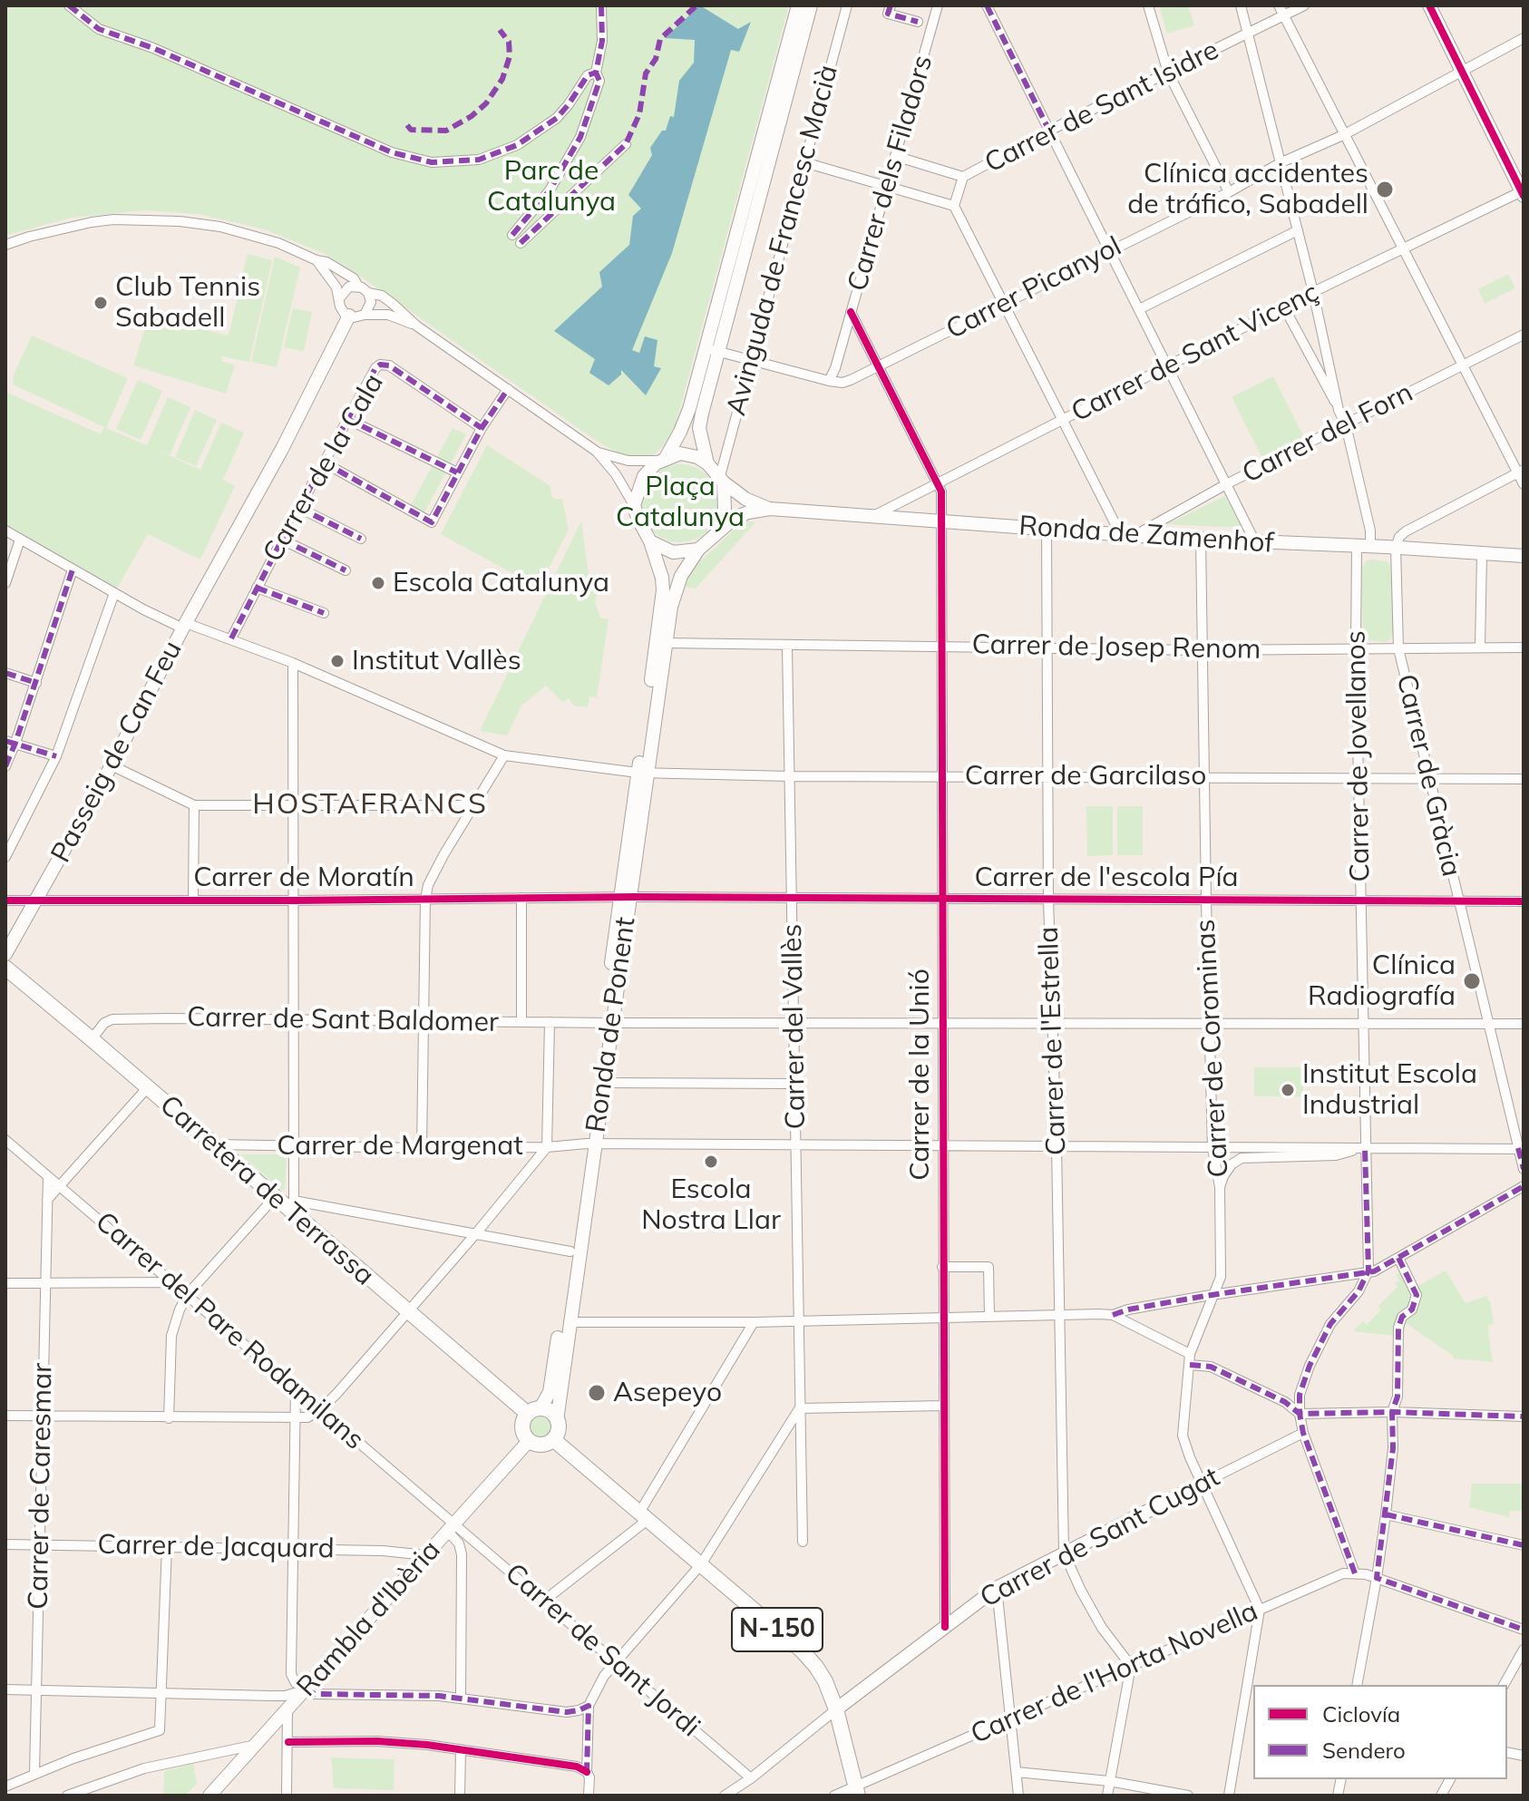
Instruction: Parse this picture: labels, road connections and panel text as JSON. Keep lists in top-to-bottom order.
{
  "streets": {
    "main road": [
      "Avinguda de Francesc Macià",
      "Ronda de Zamenhof",
      "Passeig de Can Feu",
      "Ronda de Ponent",
      "Carretera de Terrassa",
      "Carrer de Sant Cugat",
      "Rambla d'Ibèria",
      "N-150"
    ],
    "street": [
      "Carrer de Sant Isidre",
      "Carrer dels Filadors",
      "Carrer Picanyol",
      "Carrer de Sant Vicenç",
      "Carrer del Forn",
      "Carrer de la Cala",
      "Carrer de Josep Renom",
      "Carrer de Jovellanos",
      "Carrer de Gràcia",
      "Carrer de Garcilaso",
      "Carrer de Moratín",
      "Carrer de l'escola Pía",
      "Carrer de Sant Baldomer",
      "Carrer del Vallès",
      "Carrer de l'Estrella",
      "Carrer de Corominas",
      "Carrer de la Unió",
      "Carrer de Margenat",
      "Carrer del Pare Rodamilans",
      "Carrer de Caresmar",
      "Carrer de Jacquard",
      "Carrer de Sant Jordi",
      "Carrer de l'Horta Novella"
    ]
  },
  "crossings": [
    ["Carrer de Sant Isidre", "Carrer dels Filadors"],
    ["Carrer dels Filadors", "Carrer Picanyol"],
    ["Carrer dels Filadors", "Carrer de la Unió"],
    ["Avinguda de Francesc Macià", "Ronda de Zamenhof"],
    ["Avinguda de Francesc Macià", "Ronda de Ponent"],
    ["Carrer Picanyol", "Carrer de la Unió"],
    ["Carrer de Sant Vicenç", "Ronda de Zamenhof"],
    ["Carrer de Sant Vicenç", "Carrer de la Unió"],
    ["Carrer del Forn", "Ronda de Zamenhof"],
    ["Carrer del Forn", "Carrer de Jovellanos"],
    ["Carrer de la Cala", "Carrer de Garcilaso"],
    ["Ronda de Zamenhof", "Carrer de Jovellanos"],
    ["Ronda de Zamenhof", "Carrer de Gràcia"],
    ["Ronda de Zamenhof", "Ronda de Ponent"],
    ["Ronda de Zamenhof", "Carrer de l'Estrella"],
    ["Ronda de Zamenhof", "Carrer de Corominas"],
    ["Ronda de Zamenhof", "Carrer de la Unió"],
    ["Carrer de Josep Renom", "Carrer de Jovellanos"],
    ["Carrer de Josep Renom", "Carrer de Gràcia"],
    ["Carrer de Josep Renom", "Ronda de Ponent"],
    ["Carrer de Josep Renom", "Carrer del Vallès"],
    ["Carrer de Josep Renom", "Carrer de l'Estrella"],
    ["Carrer de Josep Renom", "Carrer de Corominas"],
    ["Carrer de Josep Renom", "Carrer de la Unió"],
    ["Passeig de Can Feu", "Carrer de Garcilaso"],
    ["Passeig de Can Feu", "Carrer de Moratín"],
    ["Carrer de Jovellanos", "Carrer de Garcilaso"],
    ["Carrer de Jovellanos", "Carrer de l'escola Pía"],
    ["Carrer de Jovellanos", "Carrer de Sant Baldomer"],
    ["Carrer de Jovellanos", "Carrer de Margenat"],
    ["Carrer de Gràcia", "Carrer de Garcilaso"],
    ["Carrer de Gràcia", "Carrer de l'escola Pía"],
    ["Carrer de Gràcia", "Carrer de Sant Baldomer"],
    ["Carrer de Garcilaso", "Ronda de Ponent"],
    ["Carrer de Garcilaso", "Carrer del Vallès"],
    ["Carrer de Garcilaso", "Carrer de l'Estrella"],
    ["Carrer de Garcilaso", "Carrer de Corominas"],
    ["Carrer de Garcilaso", "Carrer de la Unió"],
    ["Carrer de Moratín", "Carrer de l'escola Pía"],
    ["Carrer de l'escola Pía", "Ronda de Ponent"],
    ["Carrer de l'escola Pía", "Carrer del Vallès"],
    ["Carrer de l'escola Pía", "Carrer de l'Estrella"],
    ["Carrer de l'escola Pía", "Carrer de Corominas"],
    ["Carrer de l'escola Pía", "Carrer de la Unió"],
    ["Carrer de Sant Baldomer", "Ronda de Ponent"],
    ["Carrer de Sant Baldomer", "Carrer del Vallès"],
    ["Carrer de Sant Baldomer", "Carrer de l'Estrella"],
    ["Carrer de Sant Baldomer", "Carrer de Corominas"],
    ["Carrer de Sant Baldomer", "Carrer de la Unió"],
    ["Carrer de Sant Baldomer", "Carretera de Terrassa"],
    ["Ronda de Ponent", "Carrer de Margenat"],
    ["Ronda de Ponent", "Carretera de Terrassa"],
    ["Ronda de Ponent", "Rambla d'Ibèria"],
    ["Ronda de Ponent", "N-150"],
    ["Carrer del Vallès", "Carrer de Margenat"],
    ["Carrer de l'Estrella", "Carrer de Margenat"],
    ["Carrer de l'Estrella", "Carrer de Sant Cugat"],
    ["Carrer de Corominas", "Carrer de Margenat"],
    ["Carrer de la Unió", "Carrer de Margenat"],
    ["Carrer de la Unió", "Carrer de Sant Cugat"],
    ["Carrer de Margenat", "Carretera de Terrassa"],
    ["Carretera de Terrassa", "Rambla d'Ibèria"],
    ["Carretera de Terrassa", "N-150"],
    ["Carrer del Pare Rodamilans", "Carrer de Caresmar"],
    ["Carrer del Pare Rodamilans", "Rambla d'Ibèria"],
    ["Carrer del Pare Rodamilans", "Carrer de Sant Jordi"],
    ["Carrer de Caresmar", "Carrer de Jacquard"],
    ["Carrer de Sant Cugat", "N-150"],
    ["Carrer de Jacquard", "Rambla d'Ibèria"],
    ["Rambla d'Ibèria", "N-150"],
    ["Rambla d'Ibèria", "Carrer de Sant Jordi"],
    ["N-150", "Carrer de l'Horta Novella"]
  ],
  "districts": ["HOSTAFRANCS"],
  "parks": ["Parc de Catalunya", "Plaça Catalunya"],
  "places": [
    "Clínica accidentes de tráfico, Sabadell",
    "Club Tennis Sabadell",
    "Escola Catalunya",
    "Institut Vallès",
    "Clínica Radiografía",
    "Institut Escola Industrial",
    "Escola Nostra Llar",
    "Asepeyo"
  ],
  "legend": ["Ciclovía", "Sendero"]
}
